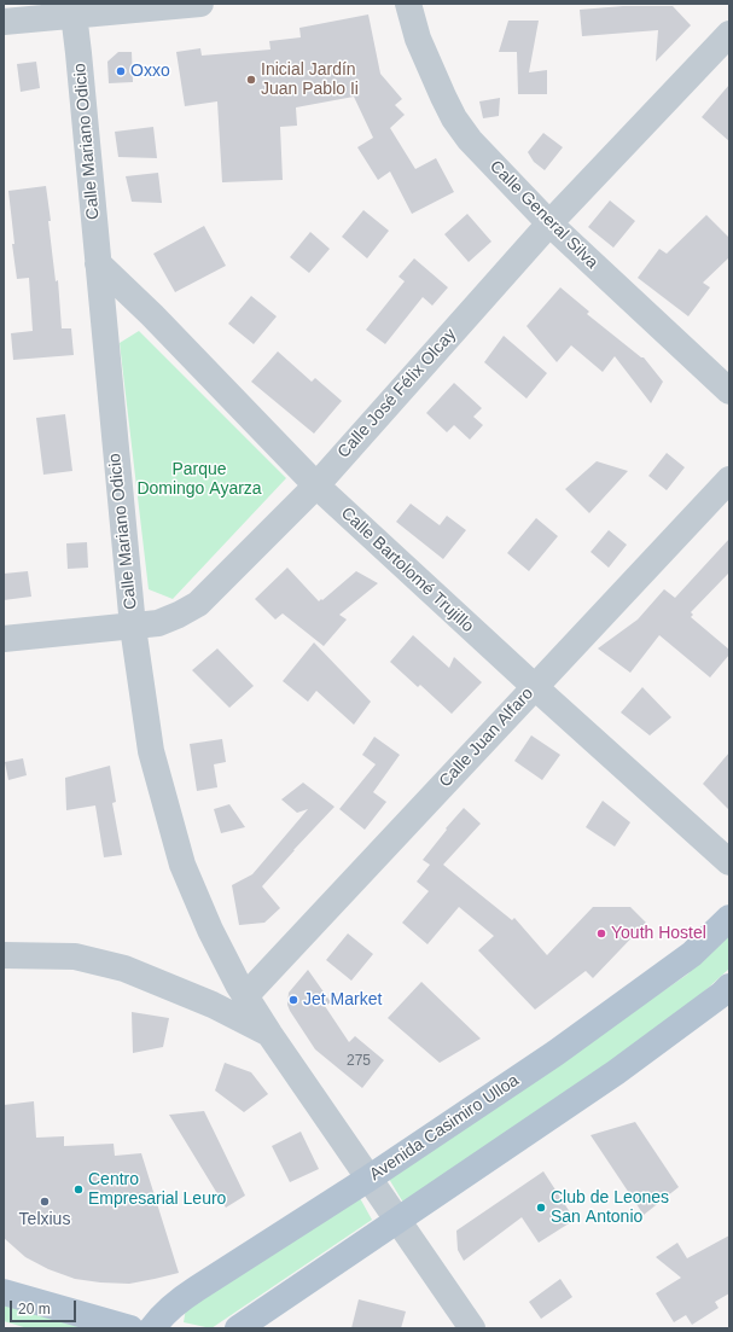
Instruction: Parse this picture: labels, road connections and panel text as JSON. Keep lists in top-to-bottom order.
{
  "streets": {
    "main road": ["Avenida Casimiro Ulloa"],
    "street": [
      "Calle Mariano Odicio",
      "Calle General Silva",
      "Calle José Félix Olcay",
      "Calle Bartolomé Trujillo",
      "Calle Juan Alfaro"
    ]
  },
  "crossings": [
    ["Calle Mariano Odicio", "Calle José Félix Olcay"],
    ["Calle Mariano Odicio", "Calle Bartolomé Trujillo"],
    ["Calle Mariano Odicio", "Calle Juan Alfaro"],
    ["Calle Mariano Odicio", "Avenida Casimiro Ulloa"],
    ["Calle General Silva", "Calle José Félix Olcay"],
    ["Calle José Félix Olcay", "Calle Bartolomé Trujillo"],
    ["Calle Bartolomé Trujillo", "Calle Juan Alfaro"]
  ],
  "parks": ["Parque Domingo Ayarza"],
  "places": [
    "Oxxo",
    "Inicial Jardín Juan Pablo Ii",
    "Youth Hostel",
    "Jet Market",
    "Centro Empresarial Leuro",
    "Telxius",
    "Club de Leones San Antonio"
  ],
  "house_numbers": ["275"],
  "scale_bar": "20 m"
}
